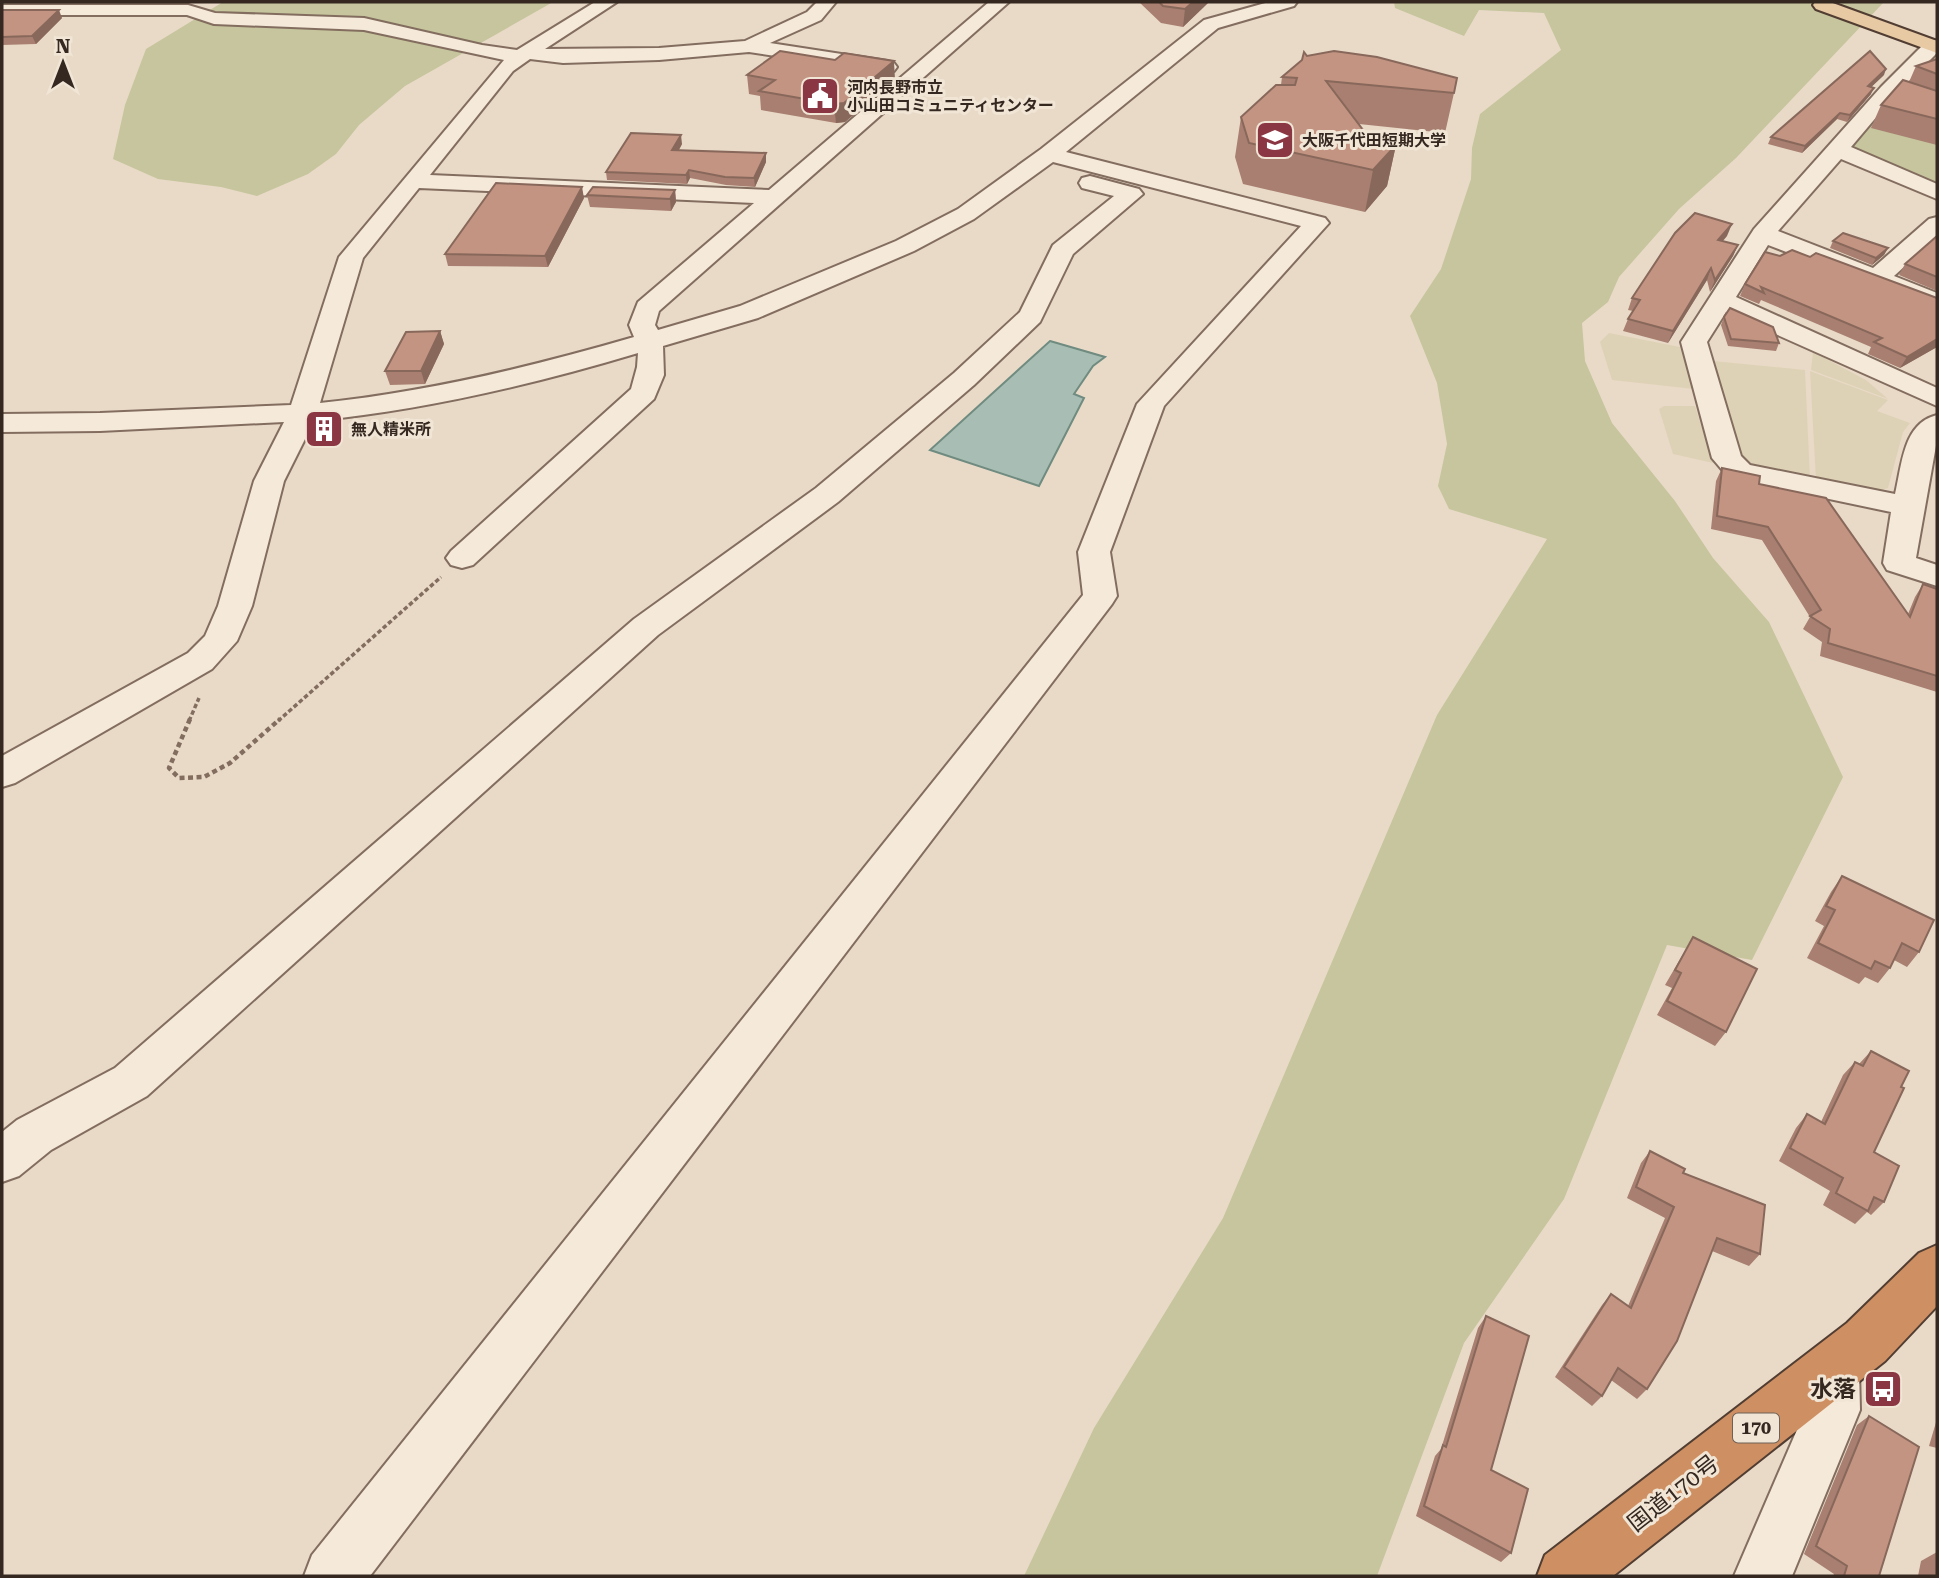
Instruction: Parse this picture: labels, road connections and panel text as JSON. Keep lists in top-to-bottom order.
{
  "streets": {
    "highway": ["170", "国道170号"]
  },
  "places": {
    "public building": ["河内長野市立 小山田コミュニティセンター"],
    "school or university": ["大阪千代田短期大学"],
    "building": ["無人精米所"],
    "bus stop": ["水落"]
  },
  "north": "top"
}
